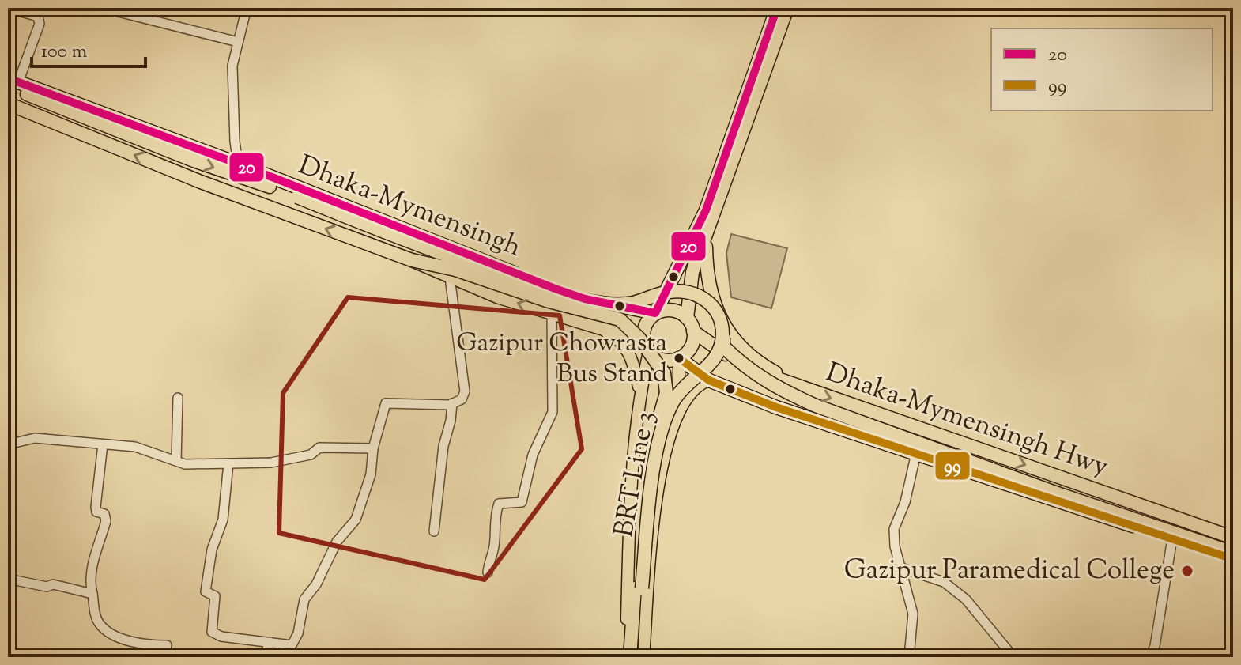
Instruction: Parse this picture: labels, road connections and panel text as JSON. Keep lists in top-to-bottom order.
{
  "streets": {
    "highway": ["Dhaka-Mymensingh", "Dhaka-Mymensingh Hwy", "BRT Line 3"]
  },
  "crossings": [
    ["Dhaka-Mymensingh", "Dhaka-Mymensingh Hwy"],
    ["Dhaka-Mymensingh", "BRT Line 3"]
  ],
  "places": ["Gazipur Chowrasta Bus Stand", "Gazipur Paramedical College"],
  "lines": ["transit line 20", "transit line 99"],
  "legend": ["20", "99"],
  "scale_bar": "100 m"
}
